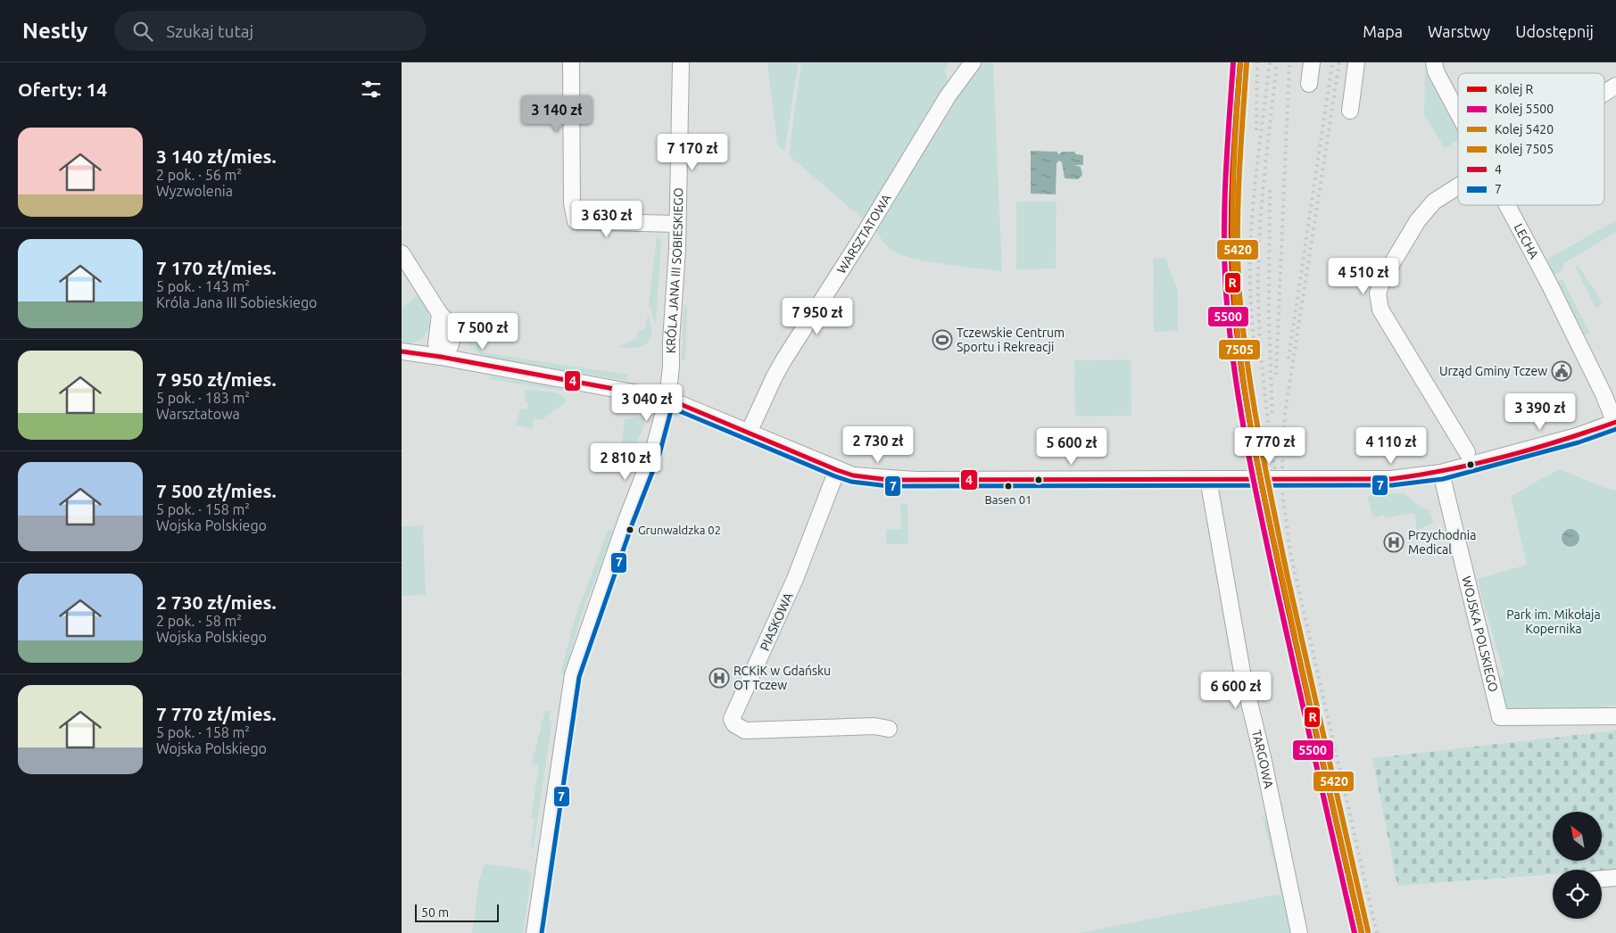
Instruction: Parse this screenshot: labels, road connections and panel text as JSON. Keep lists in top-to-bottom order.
{
  "streets": {
    "street": [
      "WARSZTATOWA",
      "LECHA",
      "KRÓLA JANA III SOBIESKIEGO",
      "PIASKOWA",
      "WOJSKA POLSKIEGO",
      "TARGOWA"
    ]
  },
  "parks": ["Park im. Mikołaja Kopernika"],
  "places": {
    "sports": ["Tczewskie Centrum Sportu i Rekreacji"],
    "public building": ["Urząd Gminy Tczew"],
    "other": ["Basen 01", "Grunwaldzka 02"],
    "hospital": ["Przychodnia Medical", "RCKiK w Gdańsku OT Tczew"]
  },
  "lines": [
    "rail line R",
    "rail line 5500",
    "rail line 7505",
    "rail line 5420",
    "transit line 4",
    "transit line 7"
  ],
  "legend": [
    "Kolej R",
    "Kolej 5500",
    "Kolej 5420",
    "Kolej 7505",
    "4",
    "7"
  ],
  "scale_bar": "50 m",
  "north": "top left",
  "page": {
    "header": "Nestly",
    "search": "Szukaj tutaj",
    "nav": ["Mapa", "Warstwy", "Udostępnij"],
    "heading": "Oferty: 14",
    "price": [
      "3 140 zł",
      "7 170 zł",
      "3 630 zł",
      "4 510 zł",
      "7 950 zł",
      "7 500 zł",
      "3 040 zł",
      "3 390 zł",
      "2 730 zł",
      "7 770 zł",
      "4 110 zł",
      "5 600 zł",
      "2 810 zł",
      "6 600 zł"
    ],
    "list": [
      {
        "name": "3 140 zł/mies.",
        "note": "2 pok. · 56 m² · Wyzwolenia"
      },
      {
        "name": "7 170 zł/mies.",
        "note": "5 pok. · 143 m² · Króla Jana III Sobieskiego"
      },
      {
        "name": "7 950 zł/mies.",
        "note": "5 pok. · 183 m² · Warsztatowa"
      },
      {
        "name": "7 500 zł/mies.",
        "note": "5 pok. · 158 m² · Wojska Polskiego"
      },
      {
        "name": "2 730 zł/mies.",
        "note": "2 pok. · 58 m² · Wojska Polskiego"
      },
      {
        "name": "7 770 zł/mies.",
        "note": "5 pok. · 158 m² · Wojska Polskiego"
      }
    ],
    "scale": "50 m"
  }
}
